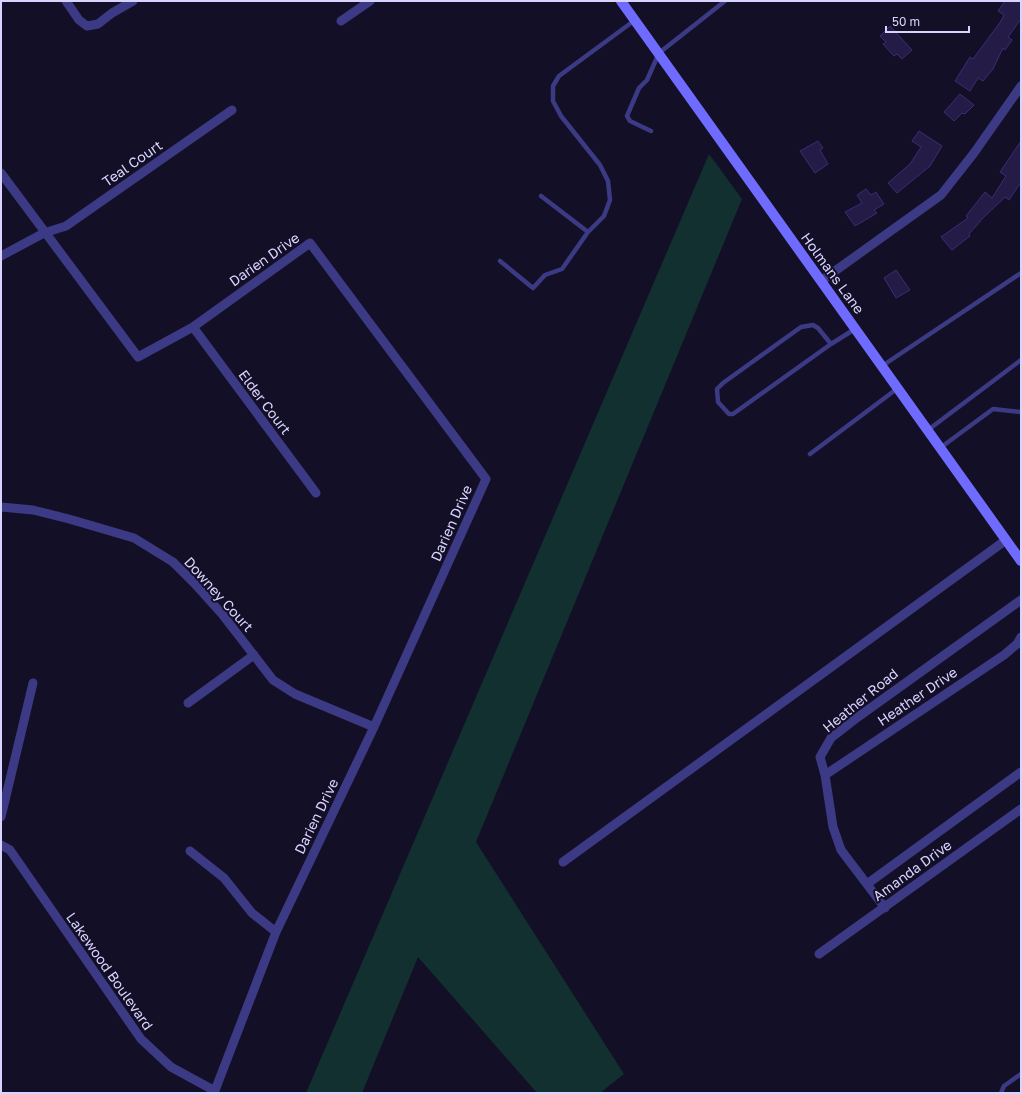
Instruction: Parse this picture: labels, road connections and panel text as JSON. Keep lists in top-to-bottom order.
{
  "streets": {
    "main road": ["Holmans Lane"],
    "street": [
      "Teal Court",
      "Darien Drive",
      "Elder Court",
      "Downey Court",
      "Heather Drive",
      "Heather Road",
      "Amanda Drive",
      "Lakewood Boulevard"
    ]
  },
  "crossings": [
    ["Teal Court", "Darien Drive"],
    ["Darien Drive", "Elder Court"],
    ["Darien Drive", "Downey Court"],
    ["Darien Drive", "Lakewood Boulevard"],
    ["Heather Drive", "Heather Road"],
    ["Heather Road", "Amanda Drive"]
  ],
  "scale_bar": "50 m"
}
